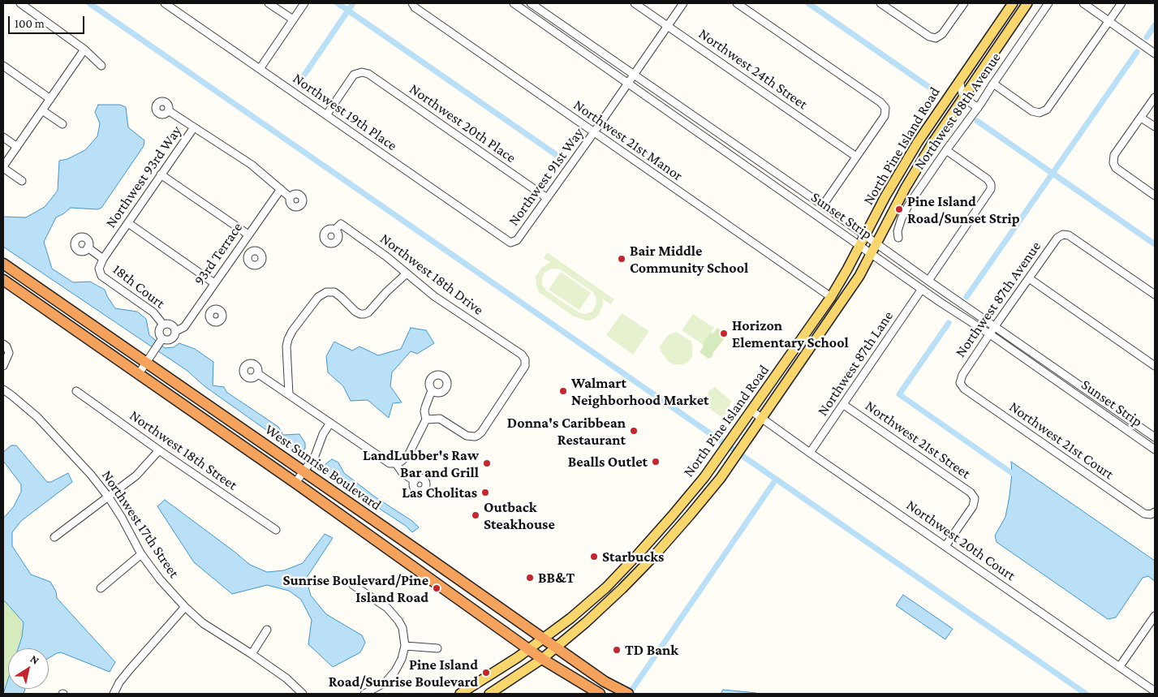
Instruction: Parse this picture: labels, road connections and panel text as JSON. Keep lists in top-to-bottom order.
{
  "streets": {
    "highway": ["West Sunrise Boulevard"],
    "main road": ["North Pine Island Road"],
    "street": [
      "Northwest 24th Street",
      "Northwest 88th Avenue",
      "Northwest 19th Place",
      "Northwest 20th Place",
      "Northwest 21st Manor",
      "Northwest 93rd Way",
      "Northwest 91st Way",
      "Sunset Strip",
      "93rd Terrace",
      "Northwest 18th Drive",
      "18th Court",
      "Northwest 87th Avenue",
      "Northwest 87th Lane",
      "Northwest 21st Street",
      "Northwest 21st Court",
      "Northwest 18th Street",
      "Northwest 17th Street",
      "Northwest 20th Court"
    ]
  },
  "crossings": [
    ["Northwest 24th Street", "Northwest 91st Way"],
    ["Northwest 19th Place", "Northwest 20th Place"],
    ["Northwest 19th Place", "Northwest 91st Way"],
    ["Northwest 20th Place", "Northwest 91st Way"],
    ["Northwest 21st Manor", "North Pine Island Road"],
    ["Northwest 21st Manor", "Northwest 91st Way"],
    ["North Pine Island Road", "Sunset Strip"],
    ["North Pine Island Road", "West Sunrise Boulevard"],
    ["North Pine Island Road", "Northwest 20th Court"],
    ["Northwest 93rd Way", "18th Court"],
    ["Northwest 91st Way", "Sunset Strip"],
    ["Sunset Strip", "Northwest 87th Avenue"],
    ["Sunset Strip", "Northwest 87th Lane"],
    ["93rd Terrace", "18th Court"],
    ["Northwest 87th Avenue", "Northwest 21st Court"],
    ["Northwest 87th Lane", "Northwest 21st Street"],
    ["Northwest 87th Lane", "Northwest 20th Court"],
    ["Northwest 21st Street", "Northwest 20th Court"]
  ],
  "places": [
    "Pine Island Road/Sunset Strip",
    "Bair Middle Community School",
    "Horizon Elementary School",
    "Walmart Neighborhood Market",
    "Donna's Caribbean Restaurant",
    "Bealls Outlet",
    "LandLubber's Raw Bar and Grill",
    "Las Cholitas",
    "Outback Steakhouse",
    "Starbucks",
    "BB&T",
    "Sunrise Boulevard/Pine Island Road",
    "TD Bank",
    "Pine Island Road/Sunrise Boulevard"
  ],
  "scale_bar": "100 m",
  "north": "top right"
}
